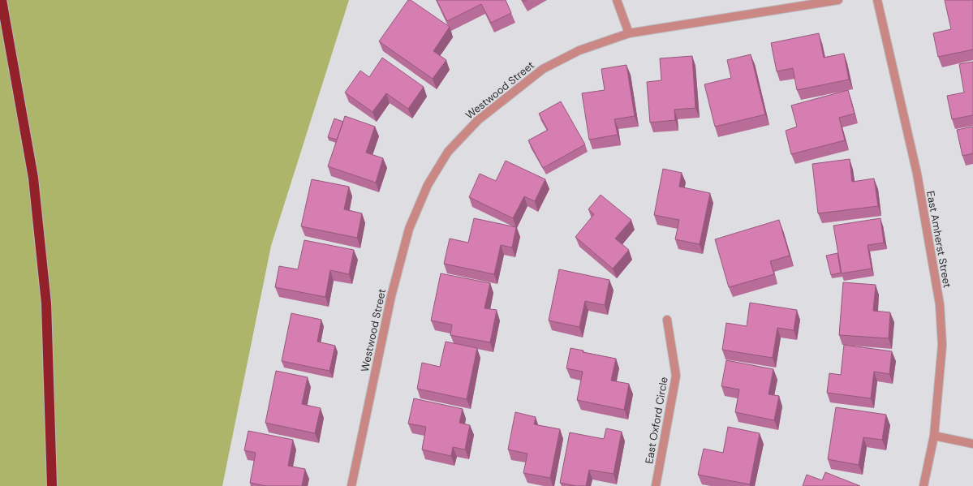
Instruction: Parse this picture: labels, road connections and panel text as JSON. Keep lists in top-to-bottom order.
{
  "streets": {
    "street": ["Westwood Street", "East Amherst Street", "East Oxford Circle"]
  }
}
